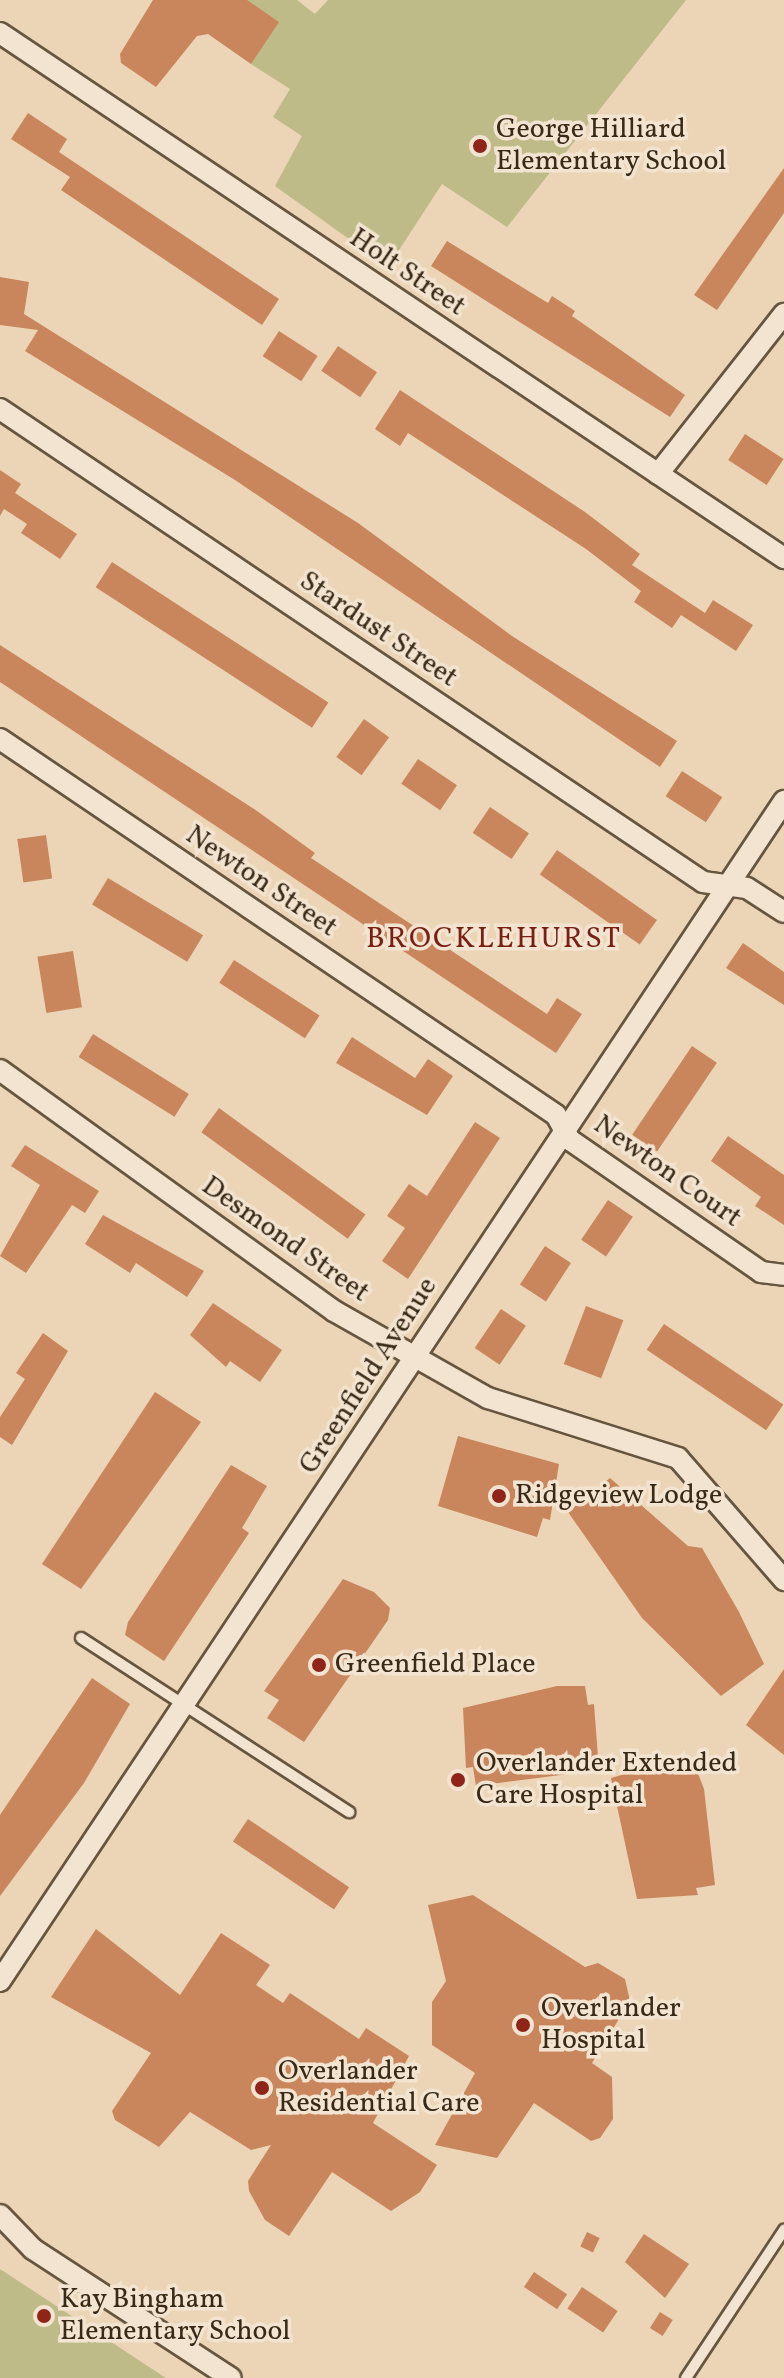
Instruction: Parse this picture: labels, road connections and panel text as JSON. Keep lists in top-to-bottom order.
{
  "streets": {
    "street": [
      "Holt Street",
      "Stardust Street",
      "Newton Street",
      "Newton Court",
      "Desmond Street",
      "Greenfield Avenue"
    ]
  },
  "crossings": [
    ["Stardust Street", "Greenfield Avenue"],
    ["Newton Street", "Newton Court"],
    ["Newton Street", "Greenfield Avenue"],
    ["Newton Court", "Greenfield Avenue"],
    ["Desmond Street", "Greenfield Avenue"]
  ],
  "districts": ["BROCKLEHURST"],
  "places": [
    "George Hilliard Elementary School",
    "Ridgeview Lodge",
    "Greenfield Place",
    "Overlander Extended Care Hospital",
    "Overlander Hospital",
    "Overlander Residential Care",
    "Kay Bingham Elementary School"
  ]
}
